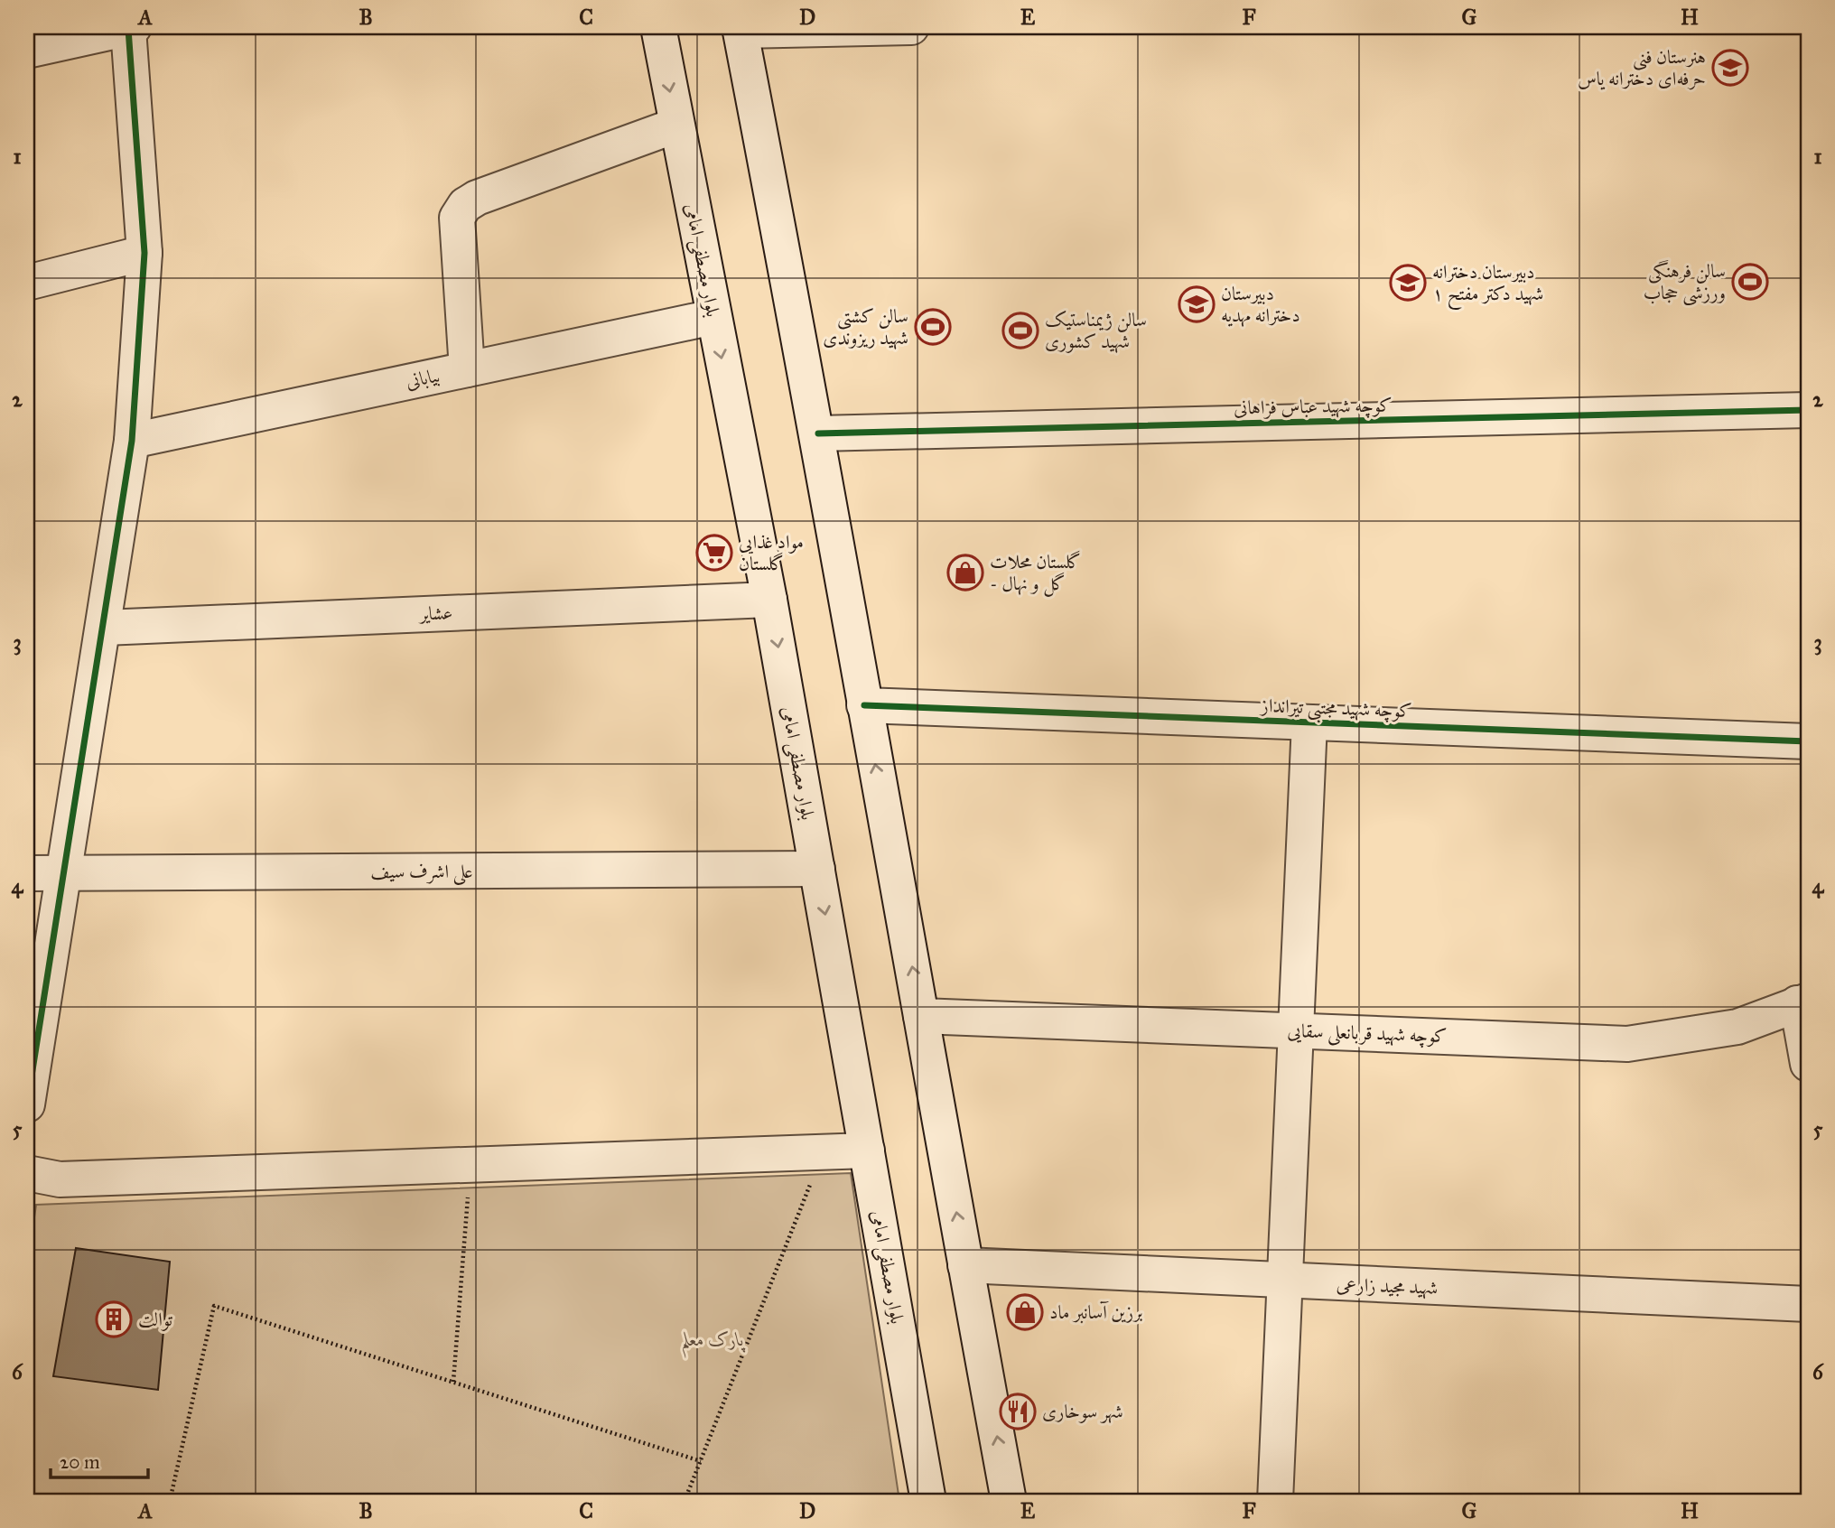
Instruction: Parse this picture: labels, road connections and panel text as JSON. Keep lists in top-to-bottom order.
{
  "streets": {
    "street": [
      "بلوار مصطفی امامی",
      "بیابانی",
      "کوچه شهید عباس فراهانی",
      "عشایر",
      "کوچه شهید مجتبی تیرانداز",
      "علی اشرف سیف",
      "کوچه شهید قربانعلی سقایی",
      "شهید مجید زارعی"
    ]
  },
  "crossings": [
    ["بلوار مصطفی امامی", "بیابانی"],
    ["بلوار مصطفی امامی", "عشایر"],
    ["بلوار مصطفی امامی", "علی اشرف سیف"]
  ],
  "parks": ["پارک معلم"],
  "places": {
    "school or university": ["هنرستان فنی حرفه‌ای دخترانه یاس", "دبیرستان دخترانه شهید دکتر مفتح ۱", "دبیرستان دخترانه مهدیه"],
    "sports": ["سالن فرهنگی ورزشی حجاب", "سالن کشتی شهید ریزوندی", "سالن ژیمناستیک شهید کشوری"],
    "supermarket": ["مواد غذایی گلستان"],
    "shop": ["گلستان محلات - گل و نهال", "برزین آسانبر ماد"],
    "building": ["توالت"],
    "restaurant": ["شهر سوخاری"]
  },
  "scale_bar": "20 m",
  "grid": {
    "columns": [
      "A",
      "B",
      "C",
      "D",
      "E",
      "F",
      "G",
      "H"
    ],
    "rows": [
      "1",
      "2",
      "3",
      "4",
      "5",
      "6"
    ]
  }
}
